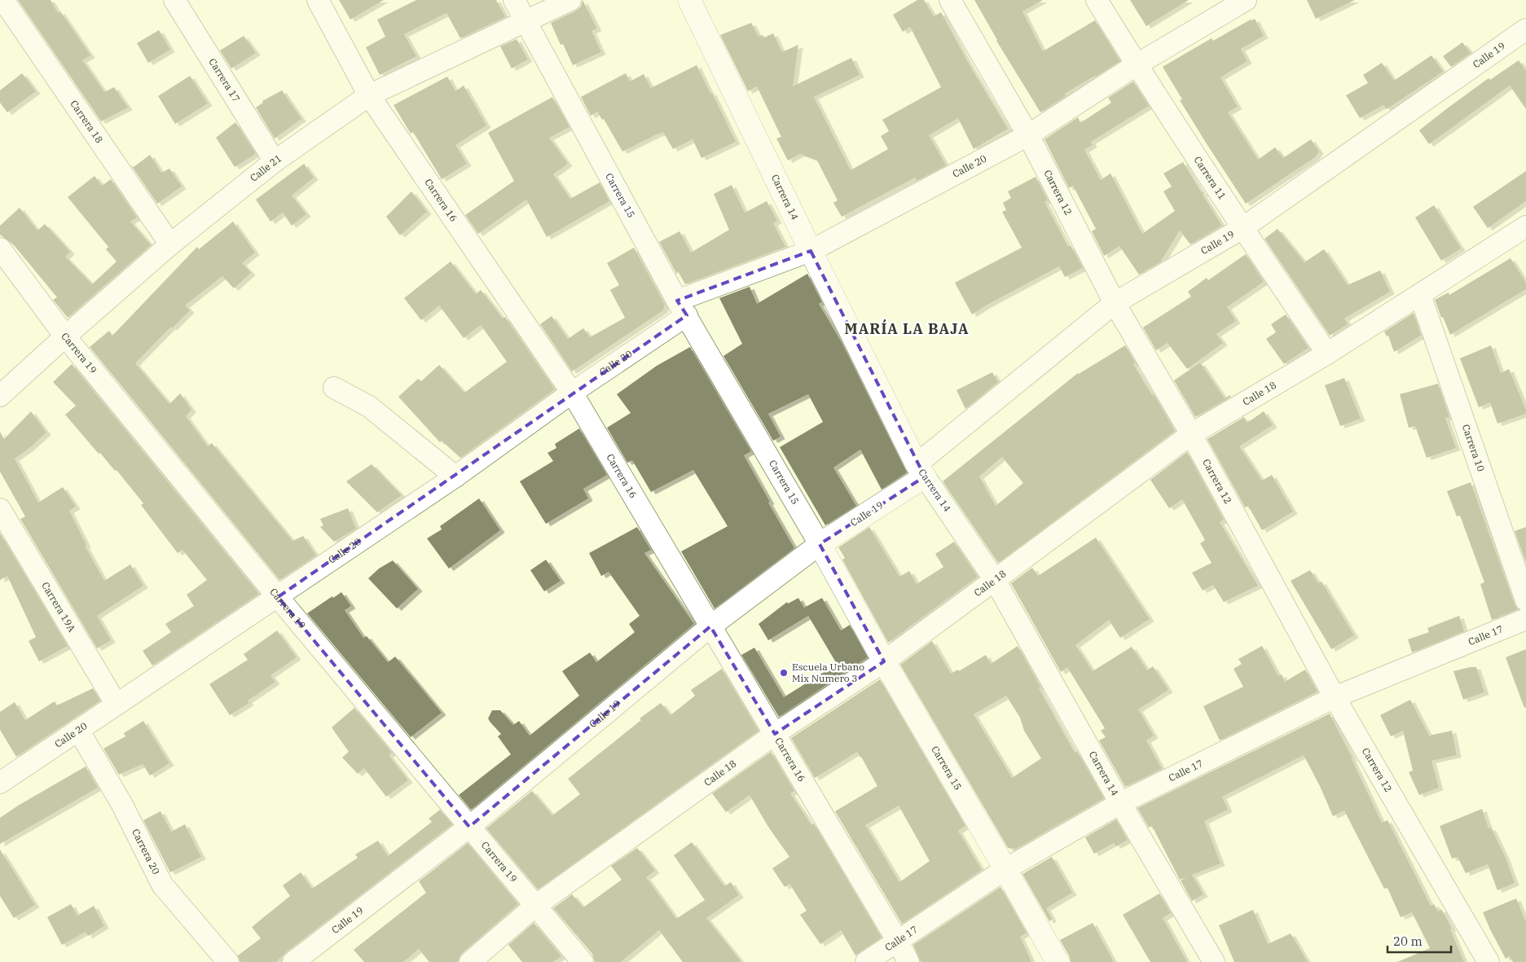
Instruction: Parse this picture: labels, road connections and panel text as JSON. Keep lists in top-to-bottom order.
{
  "streets": {
    "street": [
      "Calle 19",
      "Carrera 17",
      "Carrera 18",
      "Calle 20",
      "Calle 21",
      "Carrera 11",
      "Carrera 12",
      "Carrera 15",
      "Carrera 14",
      "Carrera 16",
      "Carrera 19",
      "Calle 18",
      "Carrera 10",
      "Carrera 19A",
      "Calle 17",
      "Carrera 20"
    ]
  },
  "crossings": [
    ["Calle 19", "Carrera 11"],
    ["Calle 19", "Carrera 12"],
    ["Calle 19", "Carrera 15"],
    ["Calle 19", "Carrera 14"],
    ["Calle 19", "Carrera 16"],
    ["Calle 19", "Carrera 19"],
    ["Carrera 17", "Calle 21"],
    ["Carrera 18", "Calle 21"],
    ["Calle 20", "Carrera 11"],
    ["Calle 20", "Carrera 12"],
    ["Calle 20", "Carrera 15"],
    ["Calle 20", "Carrera 14"],
    ["Calle 20", "Carrera 16"],
    ["Calle 20", "Carrera 19"],
    ["Calle 20", "Carrera 19A"],
    ["Calle 20", "Carrera 20"],
    ["Calle 21", "Carrera 15"],
    ["Calle 21", "Carrera 16"],
    ["Calle 21", "Carrera 19"],
    ["Carrera 11", "Calle 18"],
    ["Carrera 12", "Calle 18"],
    ["Carrera 12", "Calle 17"],
    ["Carrera 15", "Calle 18"],
    ["Carrera 15", "Calle 17"],
    ["Carrera 14", "Calle 18"],
    ["Carrera 14", "Calle 17"],
    ["Carrera 16", "Calle 18"],
    ["Carrera 16", "Calle 17"],
    ["Carrera 19", "Calle 18"],
    ["Calle 18", "Carrera 10"]
  ],
  "districts": ["MARÍA LA BAJA"],
  "places": ["Escuela Urbano Mix Numero 3"],
  "scale_bar": "20 m"
}
